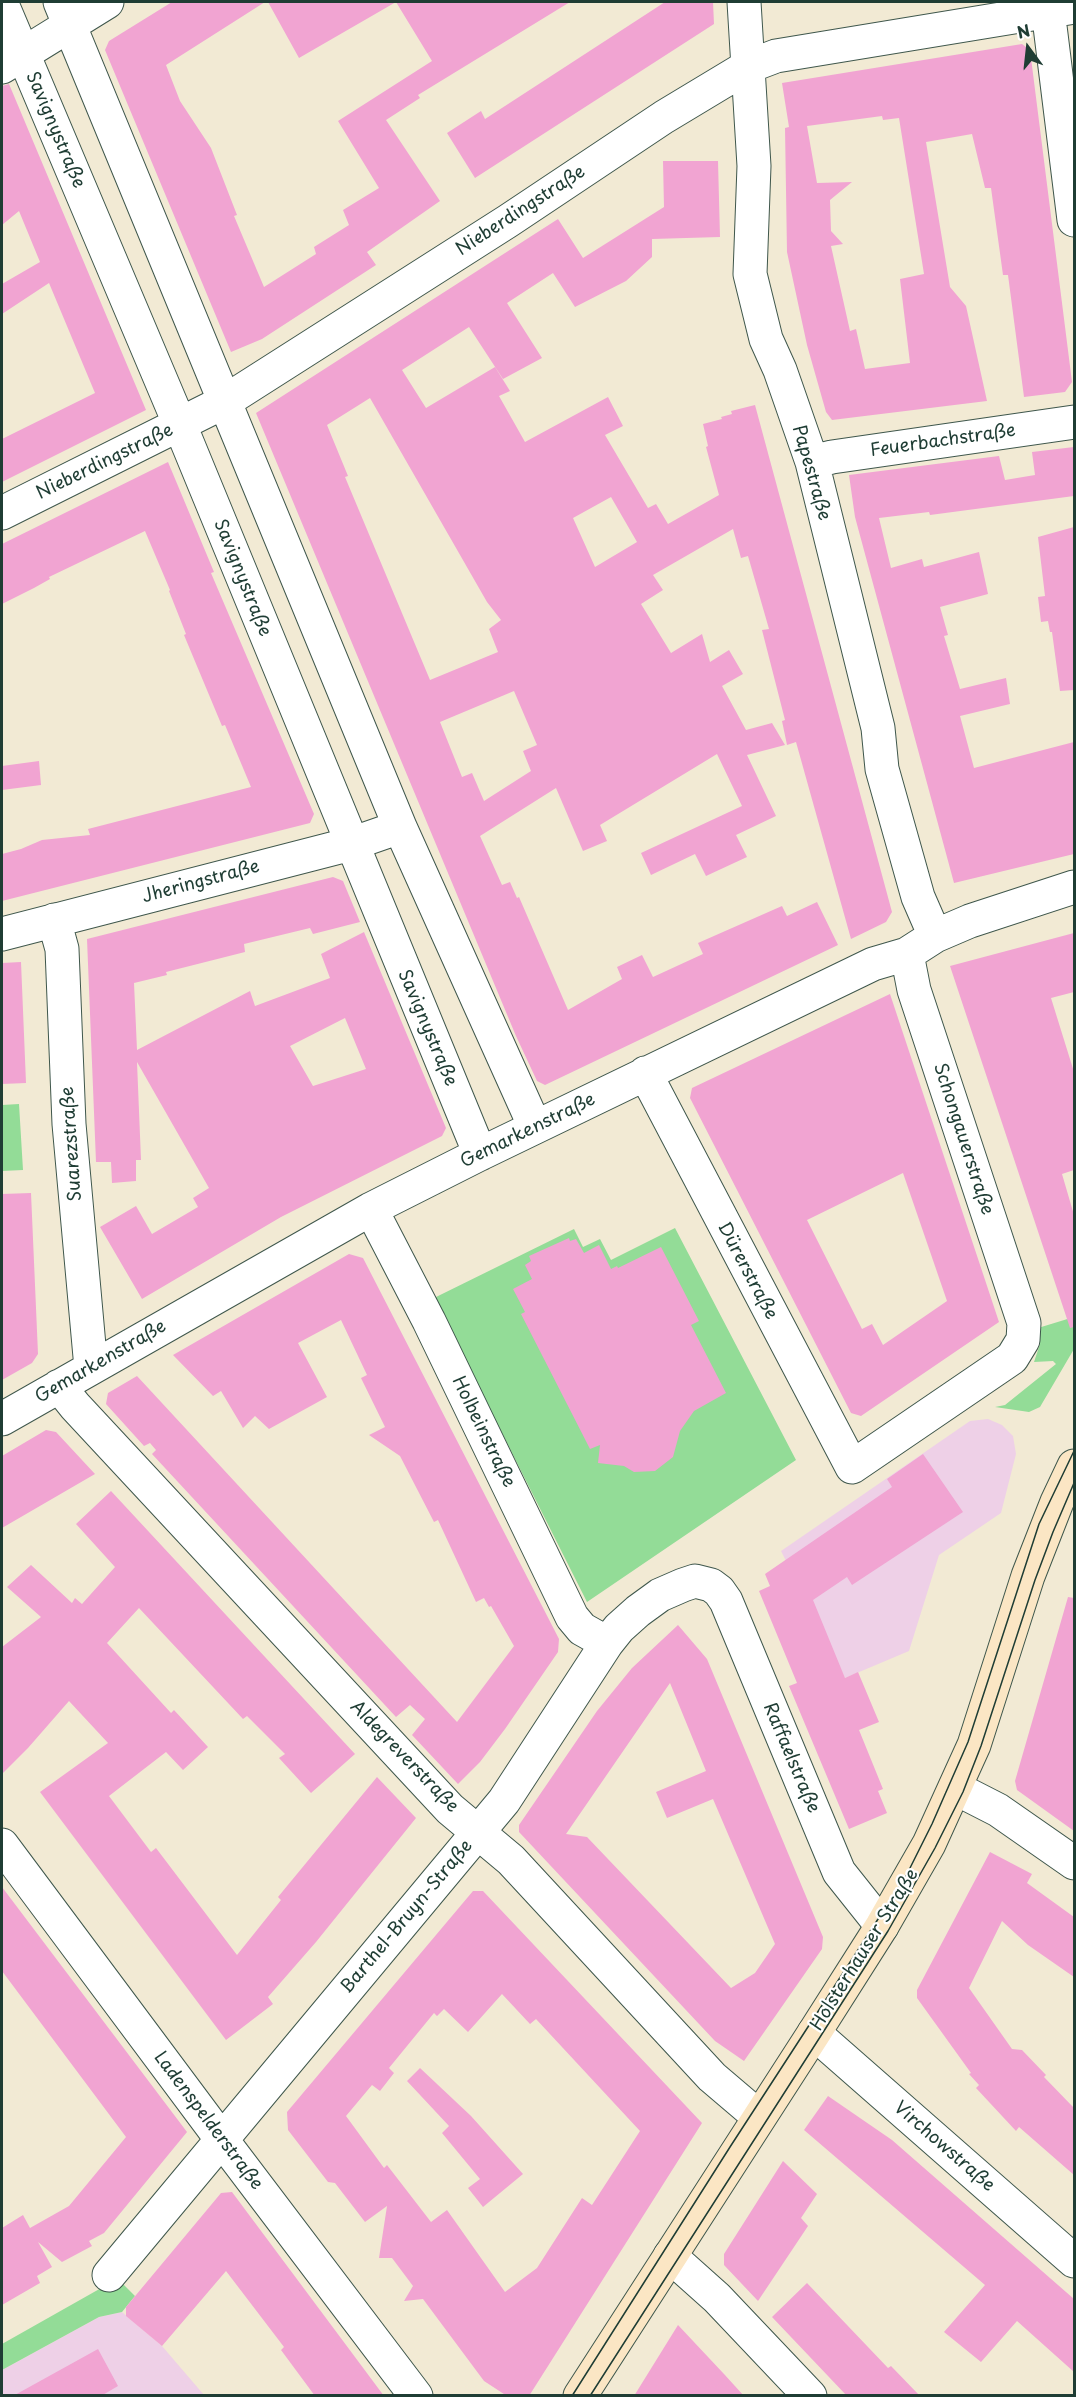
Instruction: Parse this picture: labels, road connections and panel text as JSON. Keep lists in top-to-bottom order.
{
  "streets": {
    "main road": ["Holsterhauser Straße"],
    "street": [
      "Savignystraße",
      "Nieberdingstraße",
      "Feuerbachstraße",
      "Papestraße",
      "Jheringstraße",
      "Gemarkenstraße",
      "Schongauerstraße",
      "Suarezstraße",
      "Dürerstraße",
      "Holbeinstraße",
      "Aldegreverstraße",
      "Raffaelstraße",
      "Barthel-Bruyn-Straße",
      "Ladenspelderstraße",
      "Virchowstraße"
    ]
  },
  "crossings": [
    ["Savignystraße", "Nieberdingstraße"],
    ["Savignystraße", "Jheringstraße"],
    ["Savignystraße", "Gemarkenstraße"],
    ["Nieberdingstraße", "Papestraße"],
    ["Feuerbachstraße", "Papestraße"],
    ["Papestraße", "Gemarkenstraße"],
    ["Jheringstraße", "Suarezstraße"],
    ["Gemarkenstraße", "Schongauerstraße"],
    ["Gemarkenstraße", "Suarezstraße"],
    ["Gemarkenstraße", "Dürerstraße"],
    ["Gemarkenstraße", "Holbeinstraße"],
    ["Gemarkenstraße", "Aldegreverstraße"],
    ["Schongauerstraße", "Dürerstraße"],
    ["Holbeinstraße", "Barthel-Bruyn-Straße"],
    ["Aldegreverstraße", "Barthel-Bruyn-Straße"],
    ["Aldegreverstraße", "Holsterhauser Straße"],
    ["Raffaelstraße", "Barthel-Bruyn-Straße"],
    ["Raffaelstraße", "Holsterhauser Straße"],
    ["Barthel-Bruyn-Straße", "Ladenspelderstraße"],
    ["Holsterhauser Straße", "Virchowstraße"]
  ],
  "north": "top"
}
